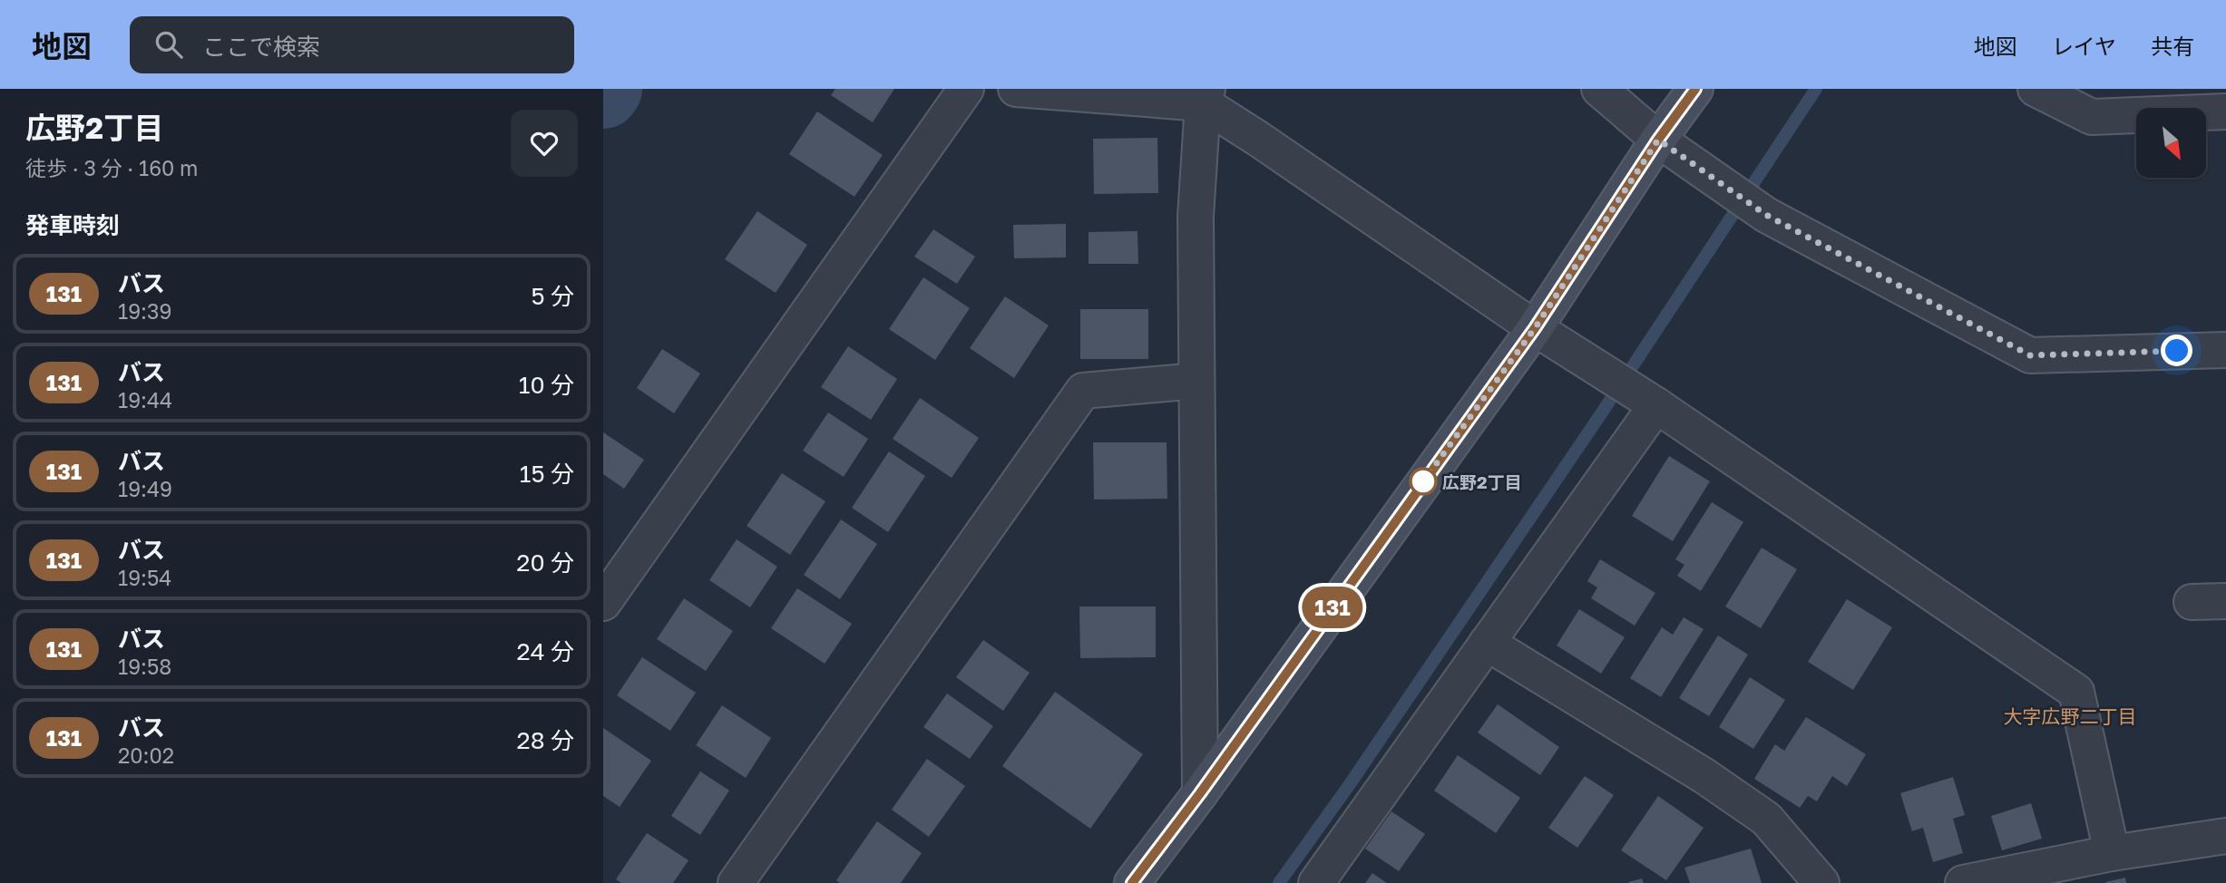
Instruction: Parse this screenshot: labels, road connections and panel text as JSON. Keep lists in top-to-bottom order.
{
  "districts": ["大字広野二丁目"],
  "places": ["広野2丁目"],
  "lines": ["bus line 131"],
  "north": "bottom right",
  "page": {
    "header": "地図",
    "search": "ここで検索",
    "nav": ["地図", "レイヤ", "共有"],
    "heading": [
      ["広野2丁目", "徒歩 · 3 分 · 160 m"],
      "発車時刻"
    ],
    "on_map": "131",
    "list": [
      {
        "mark": "131",
        "name": "バス",
        "note": "19:39",
        "value": "5 分"
      },
      {
        "mark": "131",
        "name": "バス",
        "note": "19:44",
        "value": "10 分"
      },
      {
        "mark": "131",
        "name": "バス",
        "note": "19:49",
        "value": "15 分"
      },
      {
        "mark": "131",
        "name": "バス",
        "note": "19:54",
        "value": "20 分"
      },
      {
        "mark": "131",
        "name": "バス",
        "note": "19:58",
        "value": "24 分"
      },
      {
        "mark": "131",
        "name": "バス",
        "note": "20:02",
        "value": "28 分"
      }
    ]
  }
}
